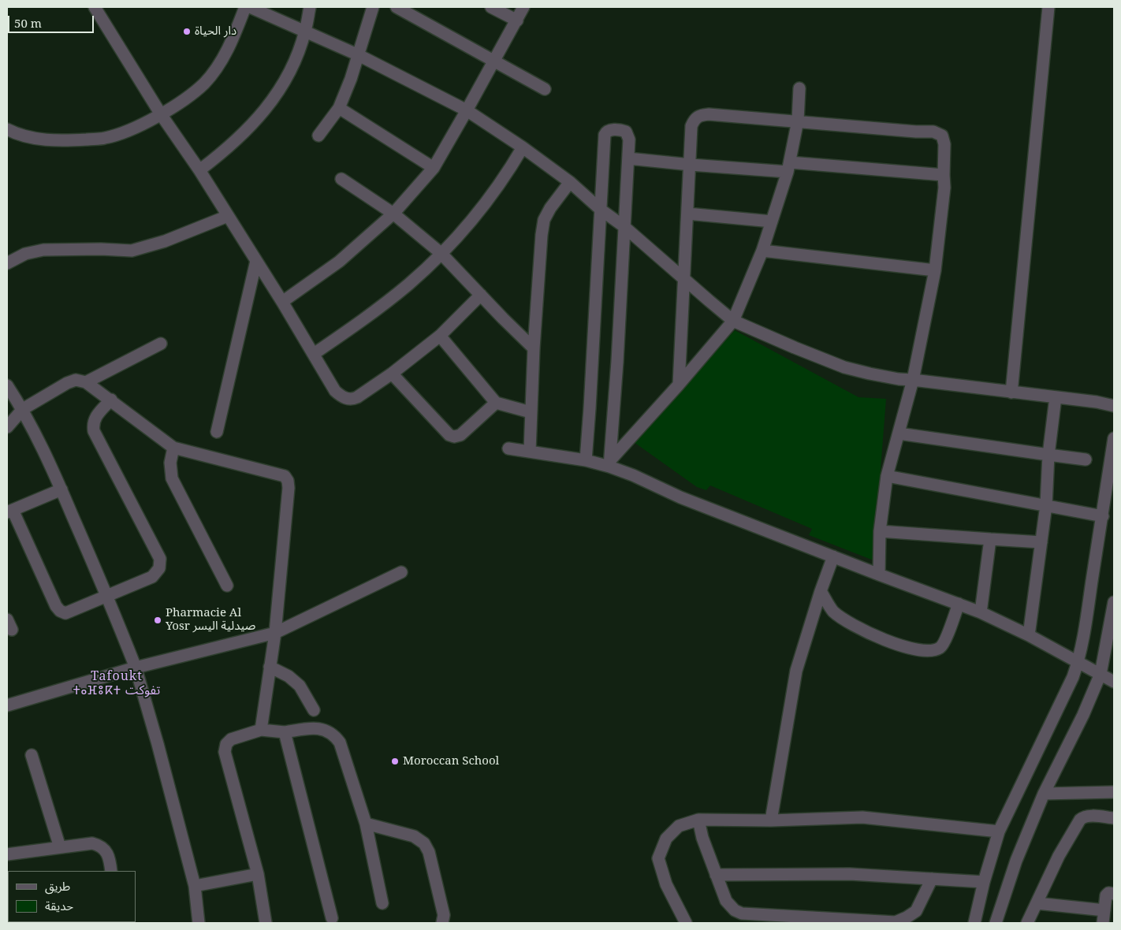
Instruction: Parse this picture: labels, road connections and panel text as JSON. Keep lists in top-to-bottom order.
{
  "districts": ["Tafoukt ⵜⴰⴼⵓⴽⵜ تفوكت"],
  "places": ["دار الحياة", "Pharmacie Al Yosr صيدلية اليسر", "Moroccan School"],
  "legend": ["طريق", "حديقة"],
  "scale_bar": "50 m"
}
